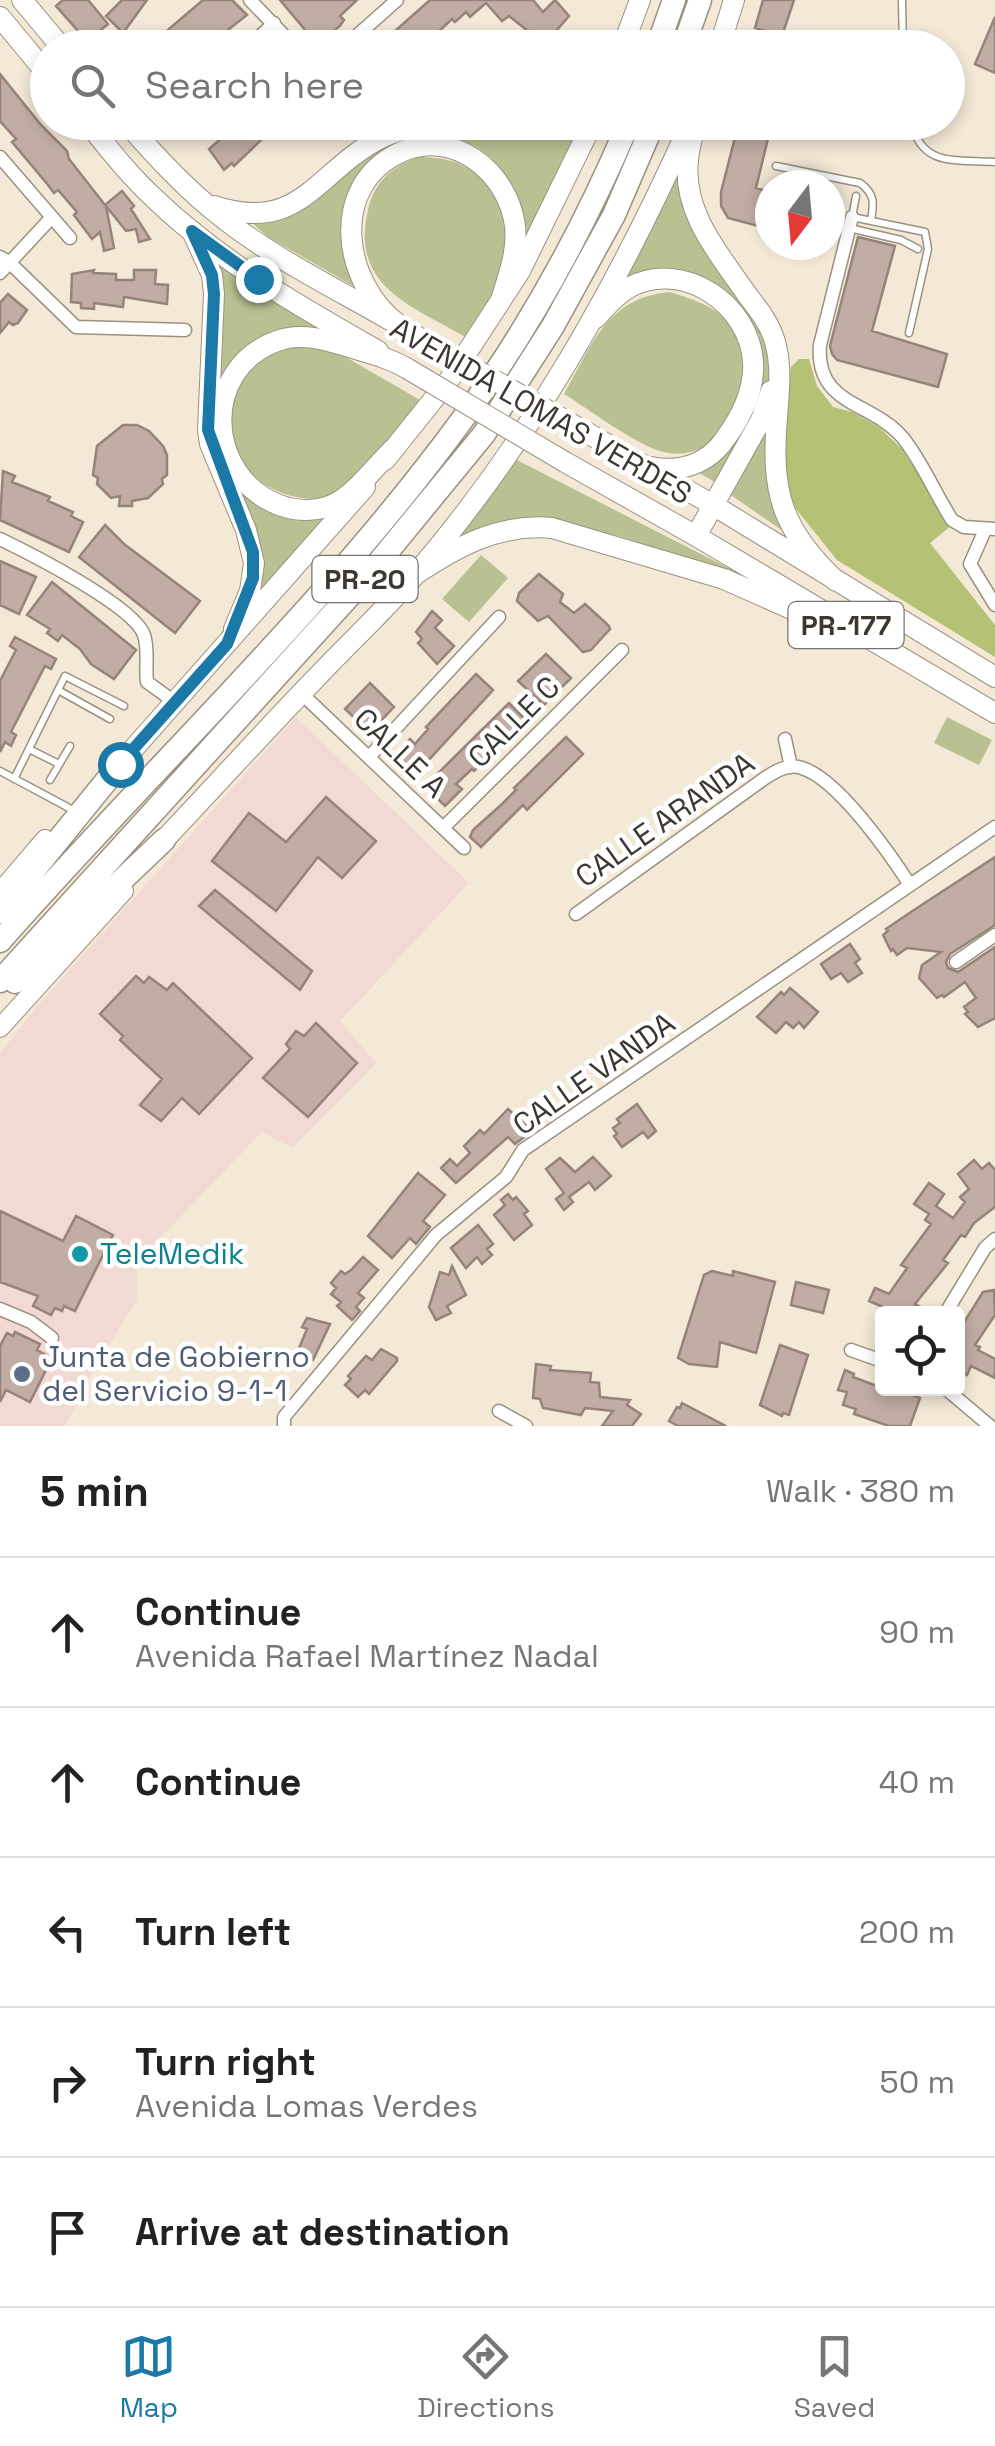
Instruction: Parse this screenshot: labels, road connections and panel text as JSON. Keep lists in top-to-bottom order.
{
  "streets": {
    "highway": ["PR-20"],
    "main road": ["AVENIDA LOMAS VERDES", "PR-177"],
    "street": [
      "CALLE C",
      "CALLE A",
      "CALLE ARANDA",
      "CALLE VANDA"
    ]
  },
  "crossings": [
    ["CALLE C", "CALLE A"],
    ["CALLE ARANDA", "CALLE VANDA"]
  ],
  "places": ["TeleMedik", "Junta de Gobierno del Servicio 9-1-1"],
  "north": "bottom",
  "page": {
    "search": "Search here",
    "heading": ["5 min", "Walk · 380 m"],
    "list": [
      ["Continue", "Avenida Rafael Martínez Nadal", "90 m"],
      ["Continue", "40 m"],
      ["Turn left", "200 m"],
      ["Turn right", "Avenida Lomas Verdes", "50 m"],
      "Arrive at destination"
    ],
    "nav": ["Map", "Directions", "Saved"]
  }
}
